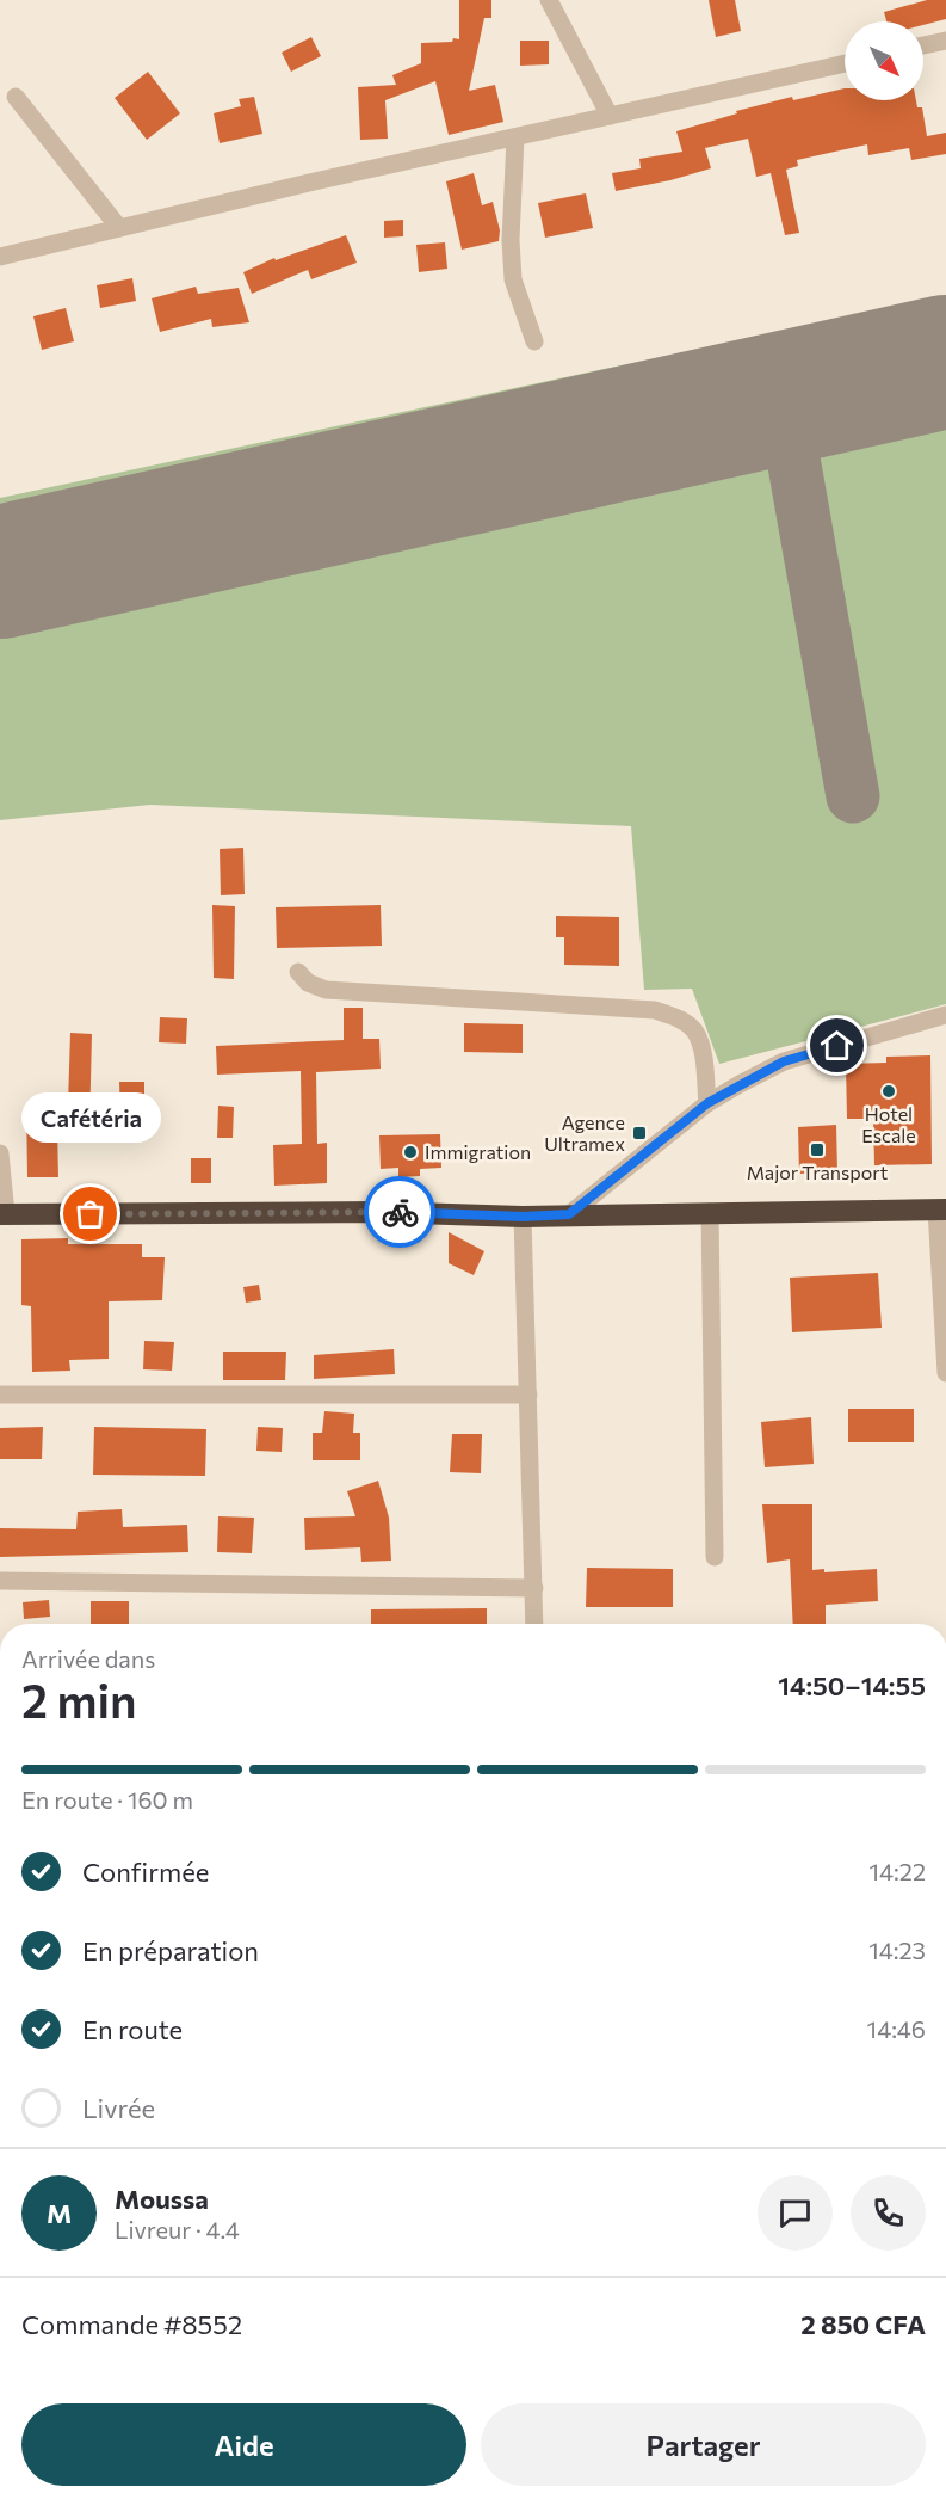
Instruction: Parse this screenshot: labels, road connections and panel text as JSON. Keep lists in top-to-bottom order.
{
  "places": {
    "other": ["Hotel Escale", "Immigration", "Cafétéria"],
    "transit": ["Agence Ultramex", "Major Transport"]
  },
  "north": "bottom right",
  "page": {
    "bubble": "Cafétéria",
    "heading": ["2 min", "Arrivée dans", "14:50–14:55"],
    "panel": [
      "Moussa",
      "Livreur · 4.4",
      "Commande #8552",
      "2 850 CFA"
    ],
    "bar": "En route · 160 m",
    "list": [
      ["Confirmée", "14:22"],
      ["En préparation", "14:23"],
      ["En route", "14:46"],
      "Livrée"
    ],
    "round": "M",
    "buttons": ["Aide", "Partager"]
  }
}
